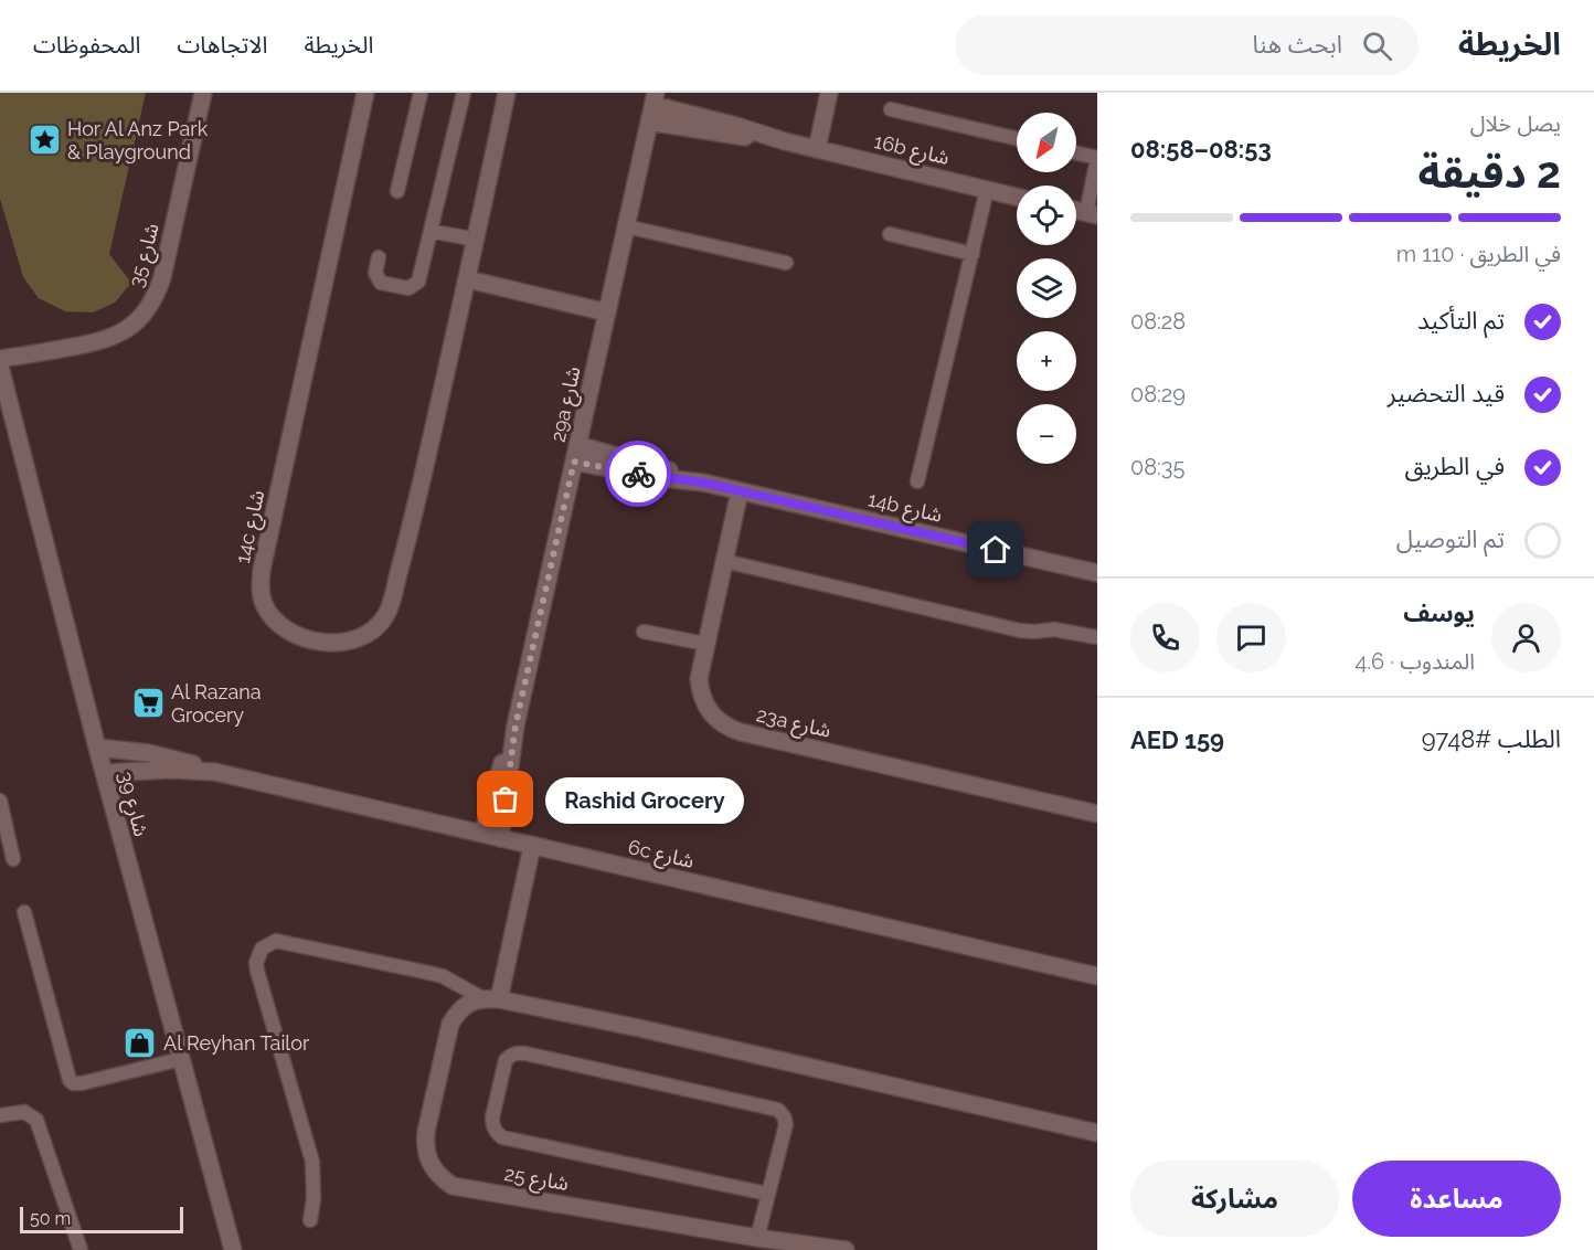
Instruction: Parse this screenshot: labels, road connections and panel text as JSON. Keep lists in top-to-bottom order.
{
  "streets": {
    "street": [
      "16b شارع",
      "شارع 35",
      "29a شارع",
      "14b شارع",
      "14c شارع",
      "23a شارع",
      "شارع 39",
      "6c شارع",
      "شارع 25"
    ]
  },
  "crossings": [
    ["16b شارع", "29a شارع"],
    ["29a شارع", "14b شارع"],
    ["29a شارع", "6c شارع"],
    ["14b شارع", "23a شارع"],
    ["شارع 39", "6c شارع"]
  ],
  "places": {
    "place": ["Hor Al Anz Park & Playground"],
    "supermarket": ["Al Razana Grocery"],
    "other": ["Rashid Grocery"],
    "shop": ["Al Reyhan Tailor"]
  },
  "scale_bar": "50 m",
  "north": "bottom left",
  "page": {
    "header": "الخريطة",
    "search": "ابحث هنا",
    "nav": ["الخريطة", "الاتجاهات", "المحفوظات"],
    "heading": ["2 دقيقة", "يصل خلال", "08:53–08:58"],
    "panel": [
      "يوسف",
      "المندوب · 4.6",
      "الطلب #9748",
      "AED 159"
    ],
    "map_buttons": ["+", "−"],
    "bar": "في الطريق · 110 m",
    "list": [
      ["تم التأكيد", "08:28"],
      ["قيد التحضير", "08:29"],
      ["في الطريق", "08:35"],
      "تم التوصيل"
    ],
    "bubble": "Rashid Grocery",
    "buttons": ["مساعدة", "مشاركة"],
    "scale": "50 m"
  }
}
